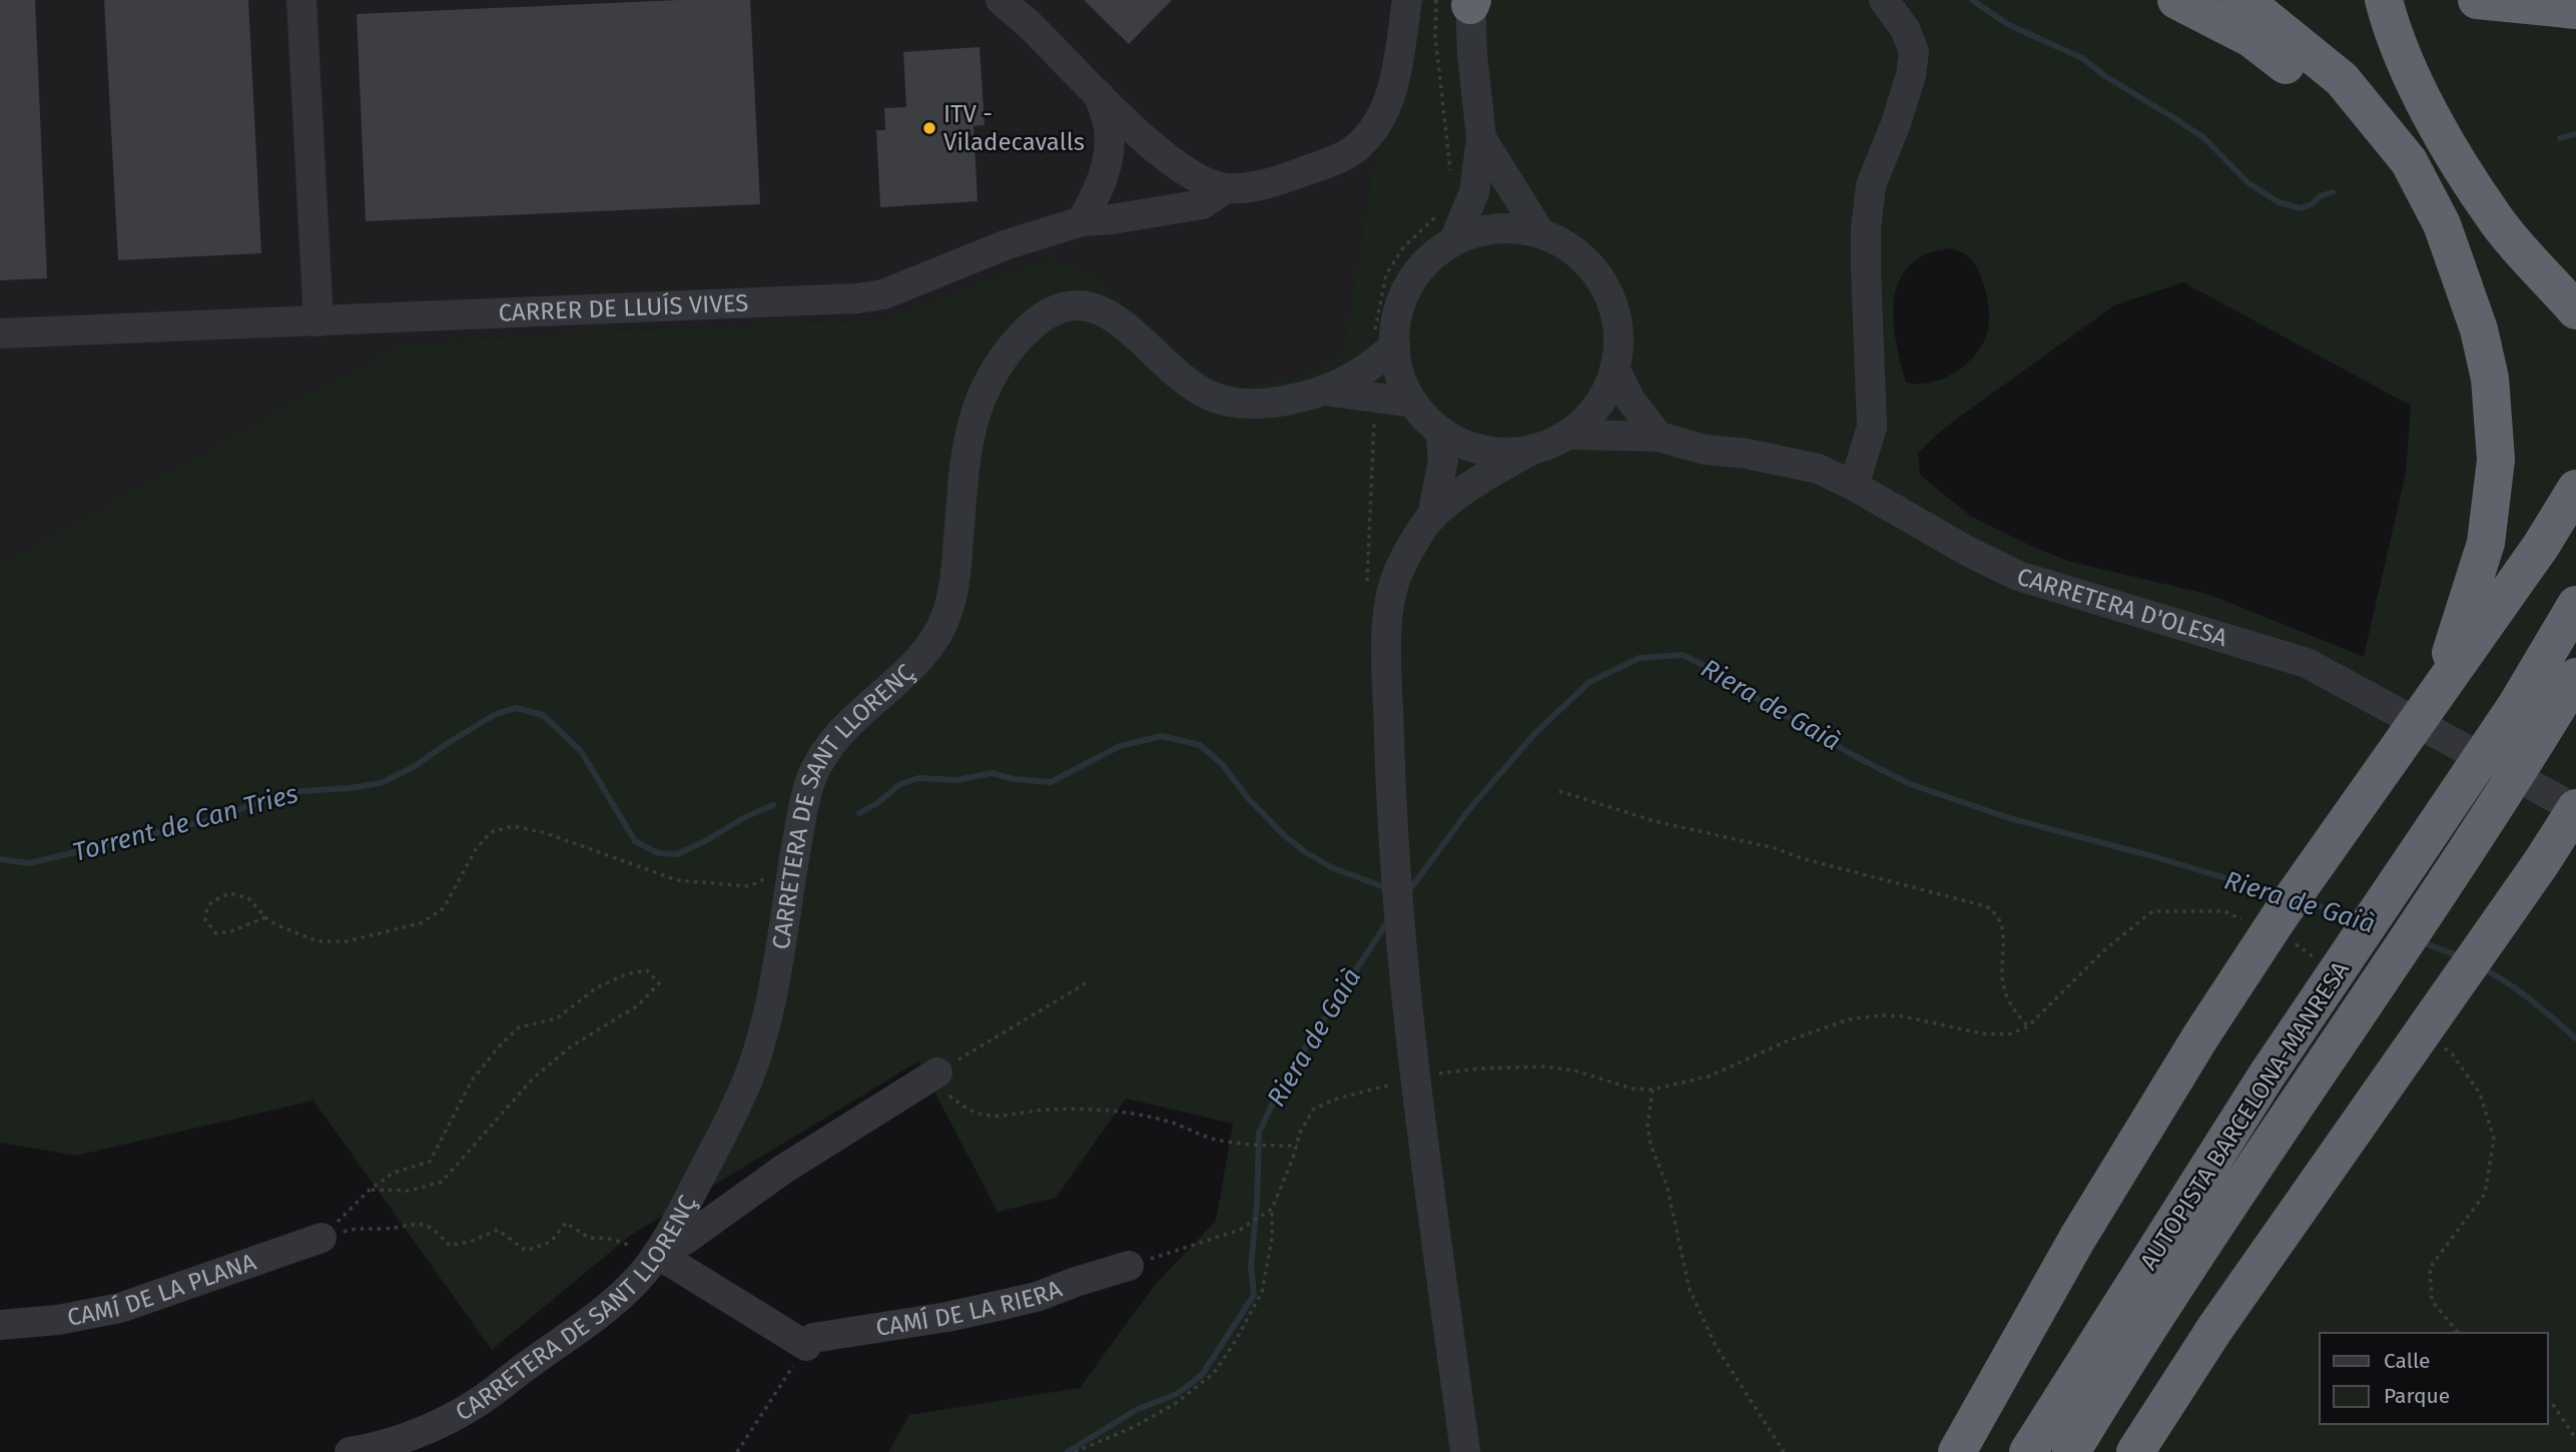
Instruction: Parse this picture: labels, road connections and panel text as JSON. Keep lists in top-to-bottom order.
{
  "streets": {
    "highway": ["AUTOPISTA BARCELONA-MANRESA"],
    "street": [
      "CARRER DE LLUÍS VIVES",
      "CARRETERA D'OLESA",
      "CARRETERA DE SANT LLORENÇ",
      "CAMÍ DE LA PLANA",
      "CAMÍ DE LA RIERA"
    ]
  },
  "crossings": [
    ["CARRETERA D'OLESA", "CARRETERA DE SANT LLORENÇ"]
  ],
  "water": ["Riera de Gaià", "Torrent de Can Tries"],
  "places": ["ITV - Viladecavalls"],
  "legend": ["Calle", "Parque"]
}
